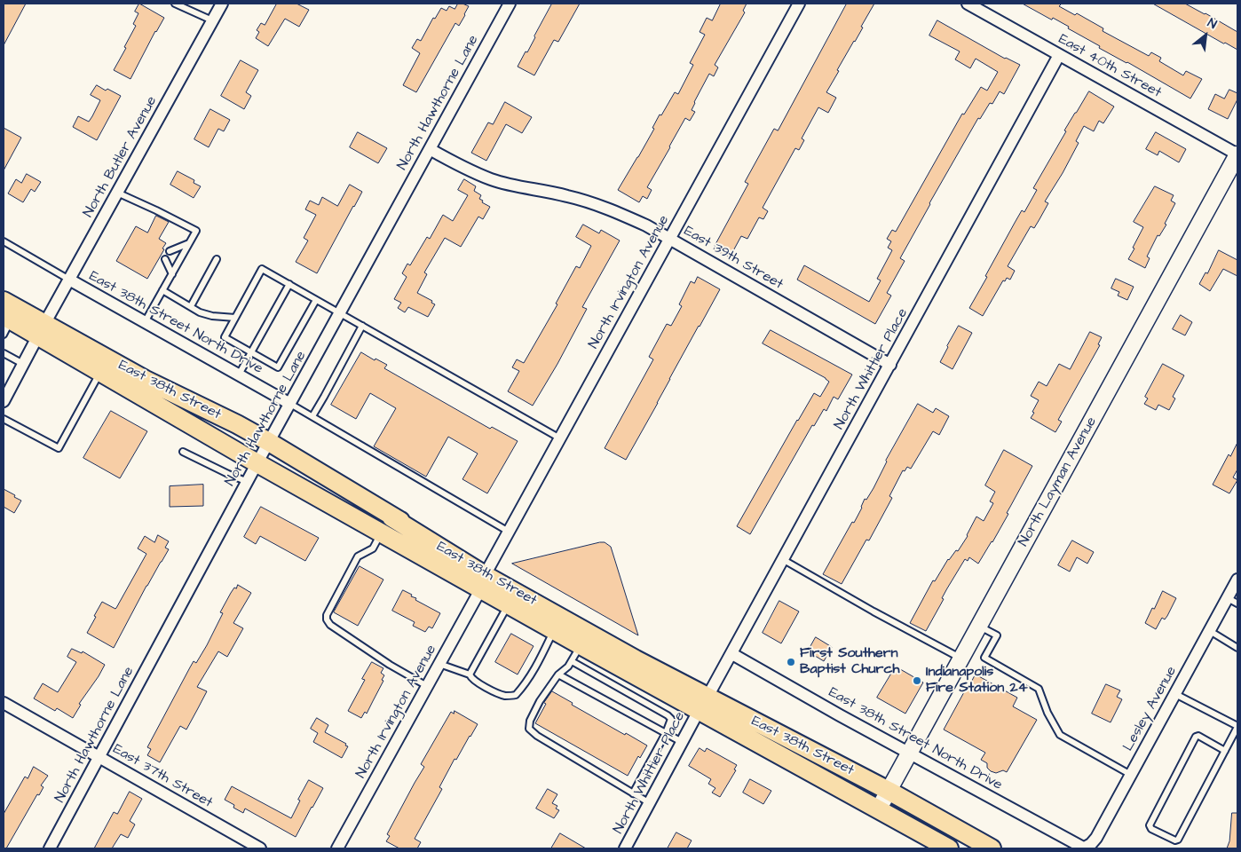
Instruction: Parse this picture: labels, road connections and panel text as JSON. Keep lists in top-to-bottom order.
{
  "streets": {
    "main road": ["East 38th Street"],
    "street": [
      "East 40th Street",
      "North Hawthorne Lane",
      "North Butler Avenue",
      "East 39th Street",
      "North Irvington Avenue",
      "East 38th Street North Drive",
      "North Whittier Place",
      "North Layman Avenue",
      "Lesley Avenue",
      "East 37th Street"
    ]
  },
  "crossings": [
    ["East 40th Street", "North Whittier Place"],
    ["East 40th Street", "North Layman Avenue"],
    ["North Hawthorne Lane", "East 39th Street"],
    ["North Hawthorne Lane", "East 38th Street North Drive"],
    ["North Hawthorne Lane", "East 38th Street"],
    ["North Hawthorne Lane", "East 37th Street"],
    ["North Butler Avenue", "East 38th Street North Drive"],
    ["North Butler Avenue", "East 38th Street"],
    ["East 39th Street", "North Irvington Avenue"],
    ["East 39th Street", "North Whittier Place"],
    ["North Irvington Avenue", "East 38th Street"],
    ["East 38th Street North Drive", "North Whittier Place"],
    ["East 38th Street North Drive", "North Layman Avenue"],
    ["East 38th Street North Drive", "Lesley Avenue"],
    ["North Whittier Place", "East 38th Street"],
    ["East 38th Street", "North Layman Avenue"]
  ],
  "places": ["First Southern Baptist Church", "Indianapolis Fire Station 24"],
  "north": "top right"
}
